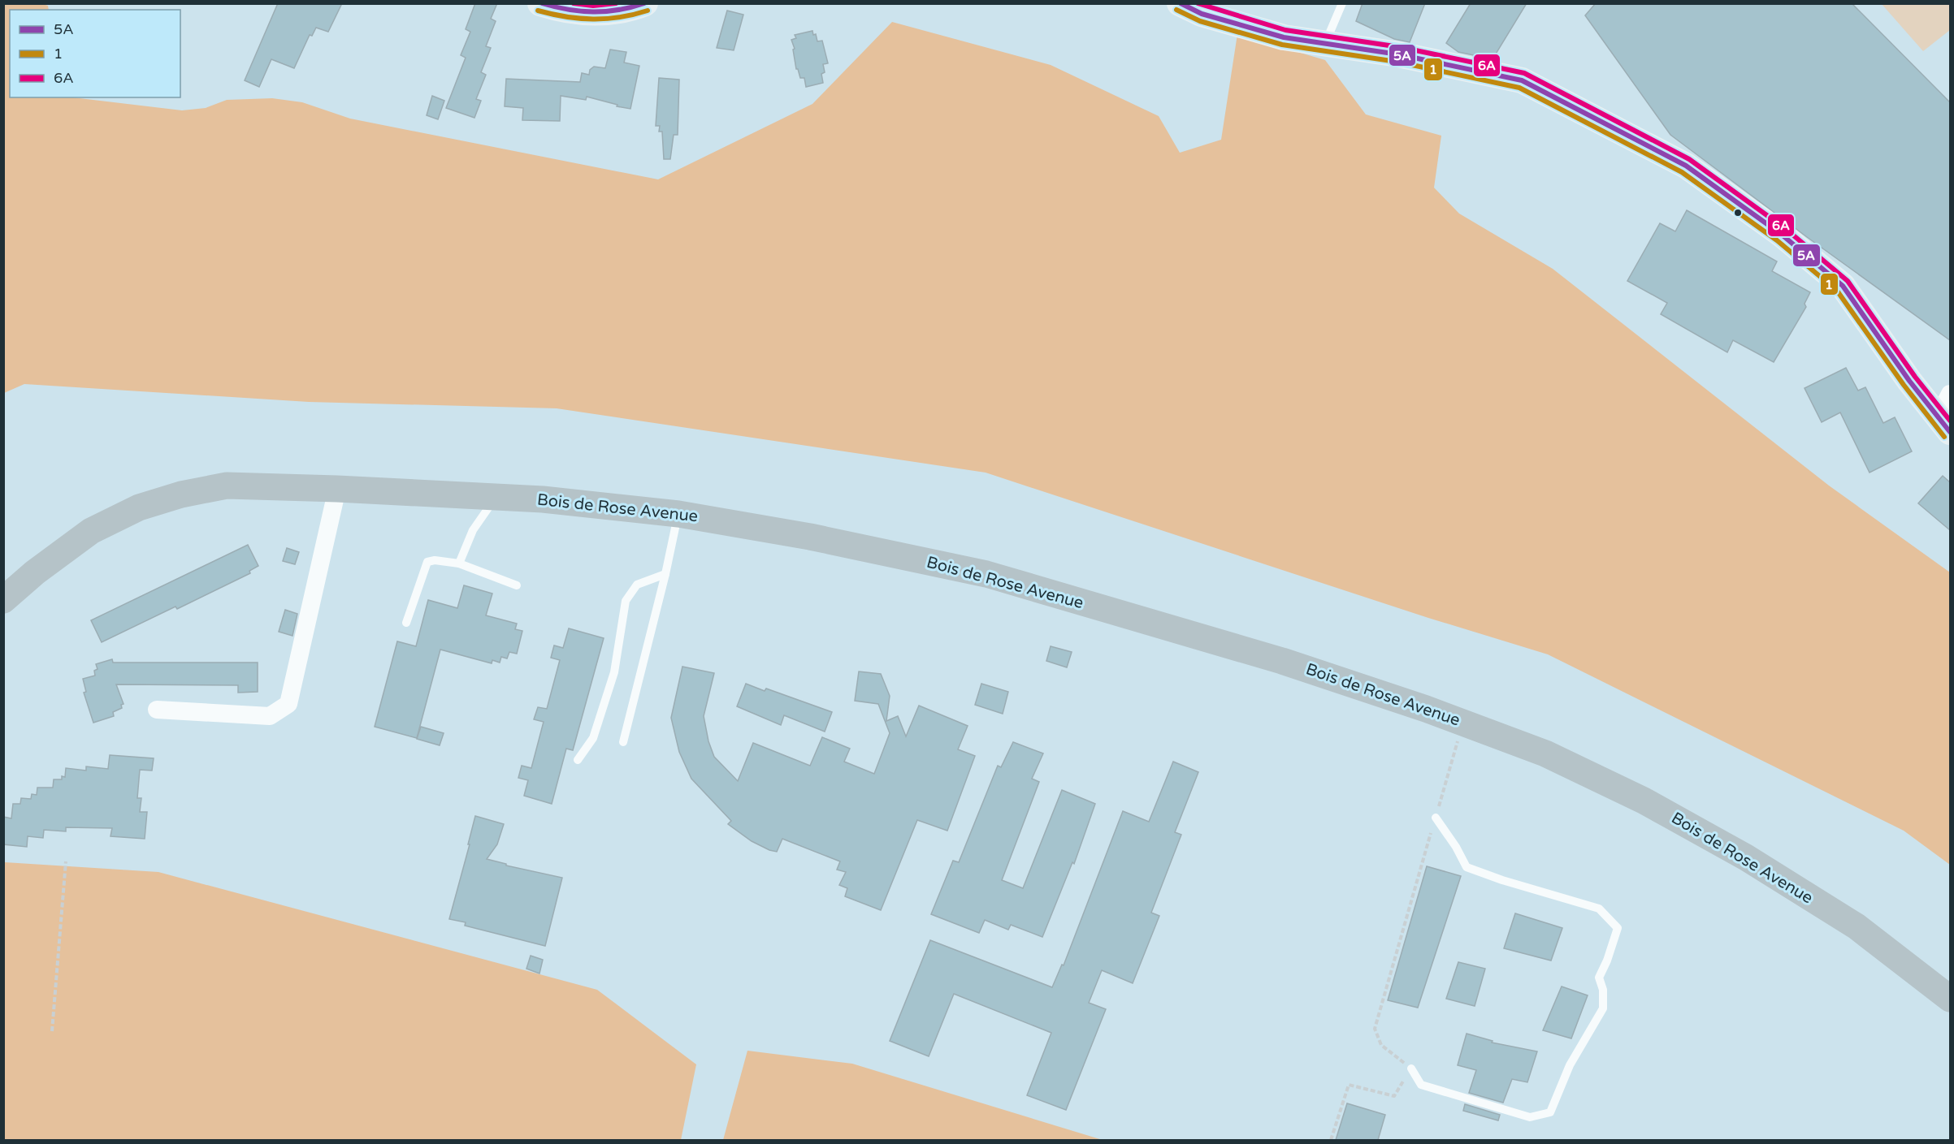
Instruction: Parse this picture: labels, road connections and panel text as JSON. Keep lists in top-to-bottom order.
{
  "streets": {
    "main road": ["Bois de Rose Avenue"]
  },
  "lines": ["transit line 5A", "transit line 6A", "transit line 1"],
  "legend": ["5A", "1", "6A"]
}
